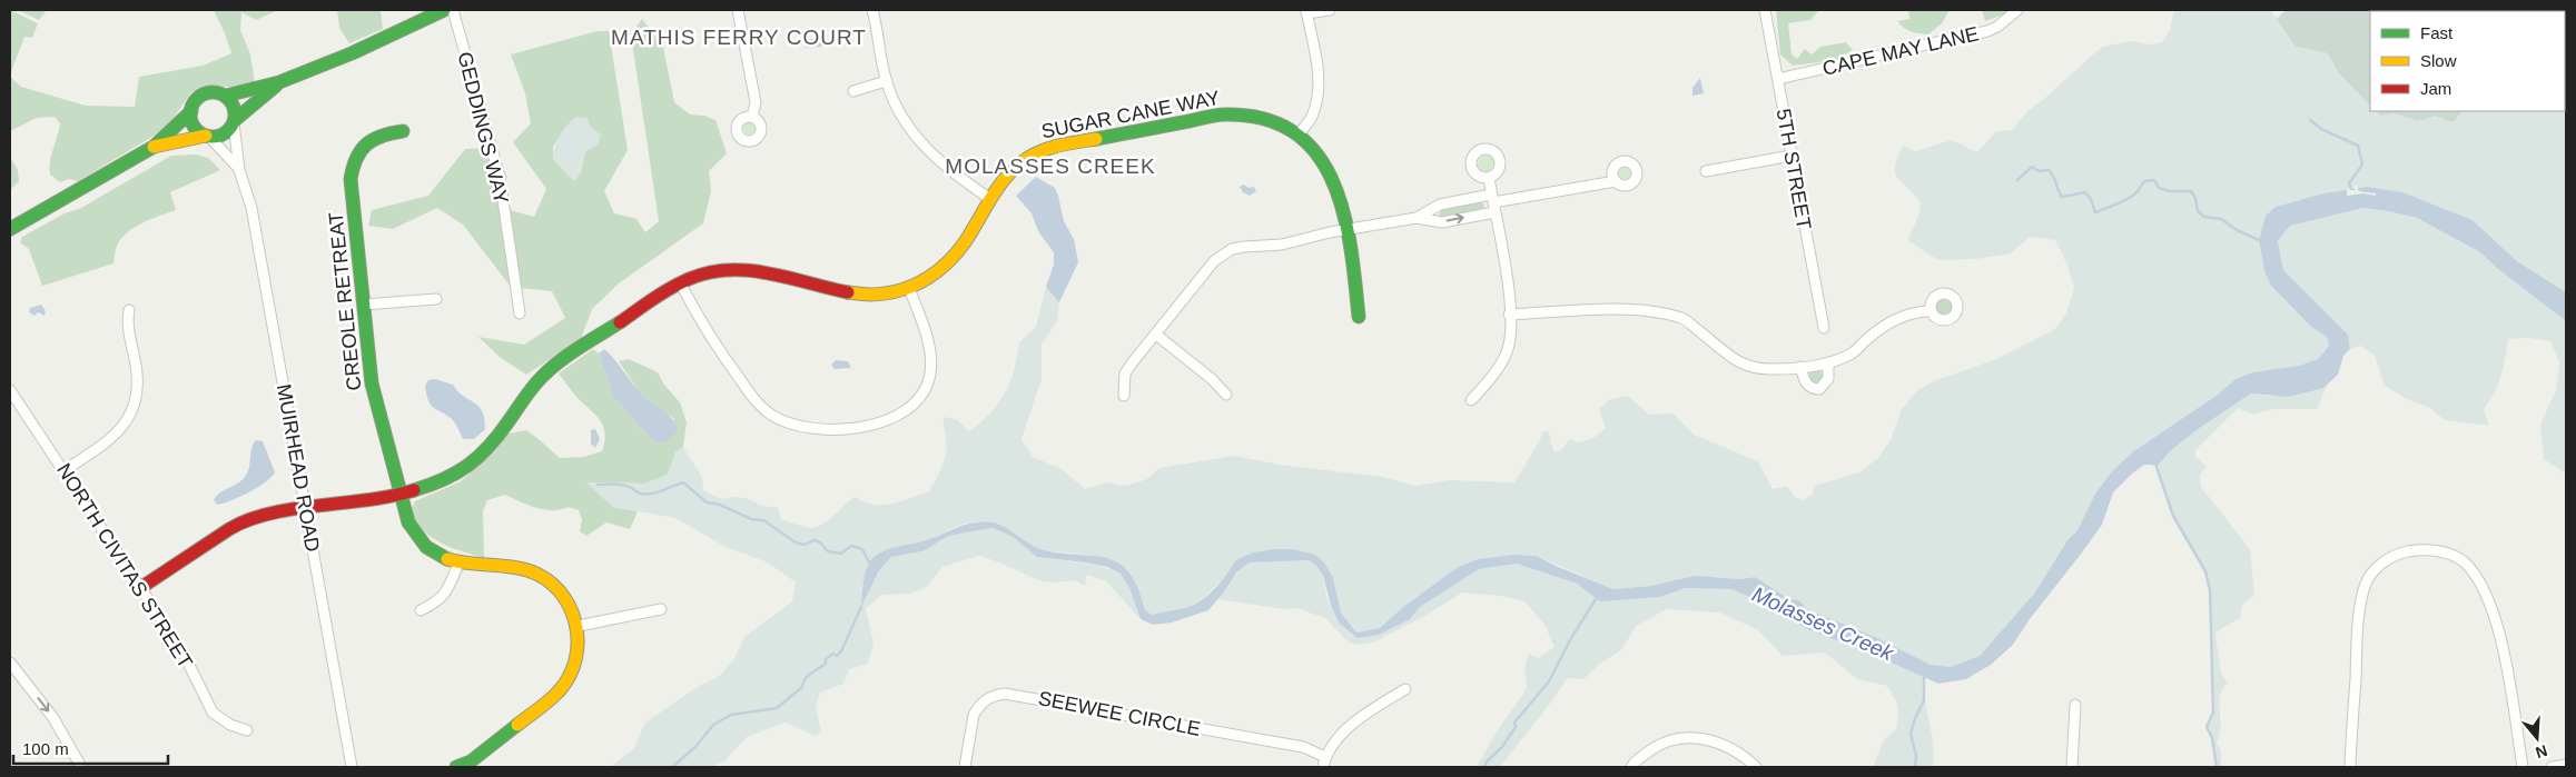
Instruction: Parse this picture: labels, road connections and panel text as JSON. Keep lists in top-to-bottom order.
{
  "streets": {
    "street": [
      "CAPE MAY LANE",
      "SUGAR CANE WAY",
      "GEDDINGS WAY",
      "5TH STREET",
      "CREOLE RETREAT",
      "MUIRHEAD ROAD",
      "NORTH CIVITAS STREET",
      "SEEWEE CIRCLE"
    ]
  },
  "crossings": [
    ["CAPE MAY LANE", "5TH STREET"],
    ["SUGAR CANE WAY", "CREOLE RETREAT"],
    ["SUGAR CANE WAY", "MUIRHEAD ROAD"],
    ["SUGAR CANE WAY", "NORTH CIVITAS STREET"]
  ],
  "districts": ["MATHIS FERRY COURT", "MOLASSES CREEK"],
  "water": ["Molasses Creek"],
  "legend": ["Fast", "Slow", "Jam"],
  "scale_bar": "100 m",
  "north": "bottom"
}
